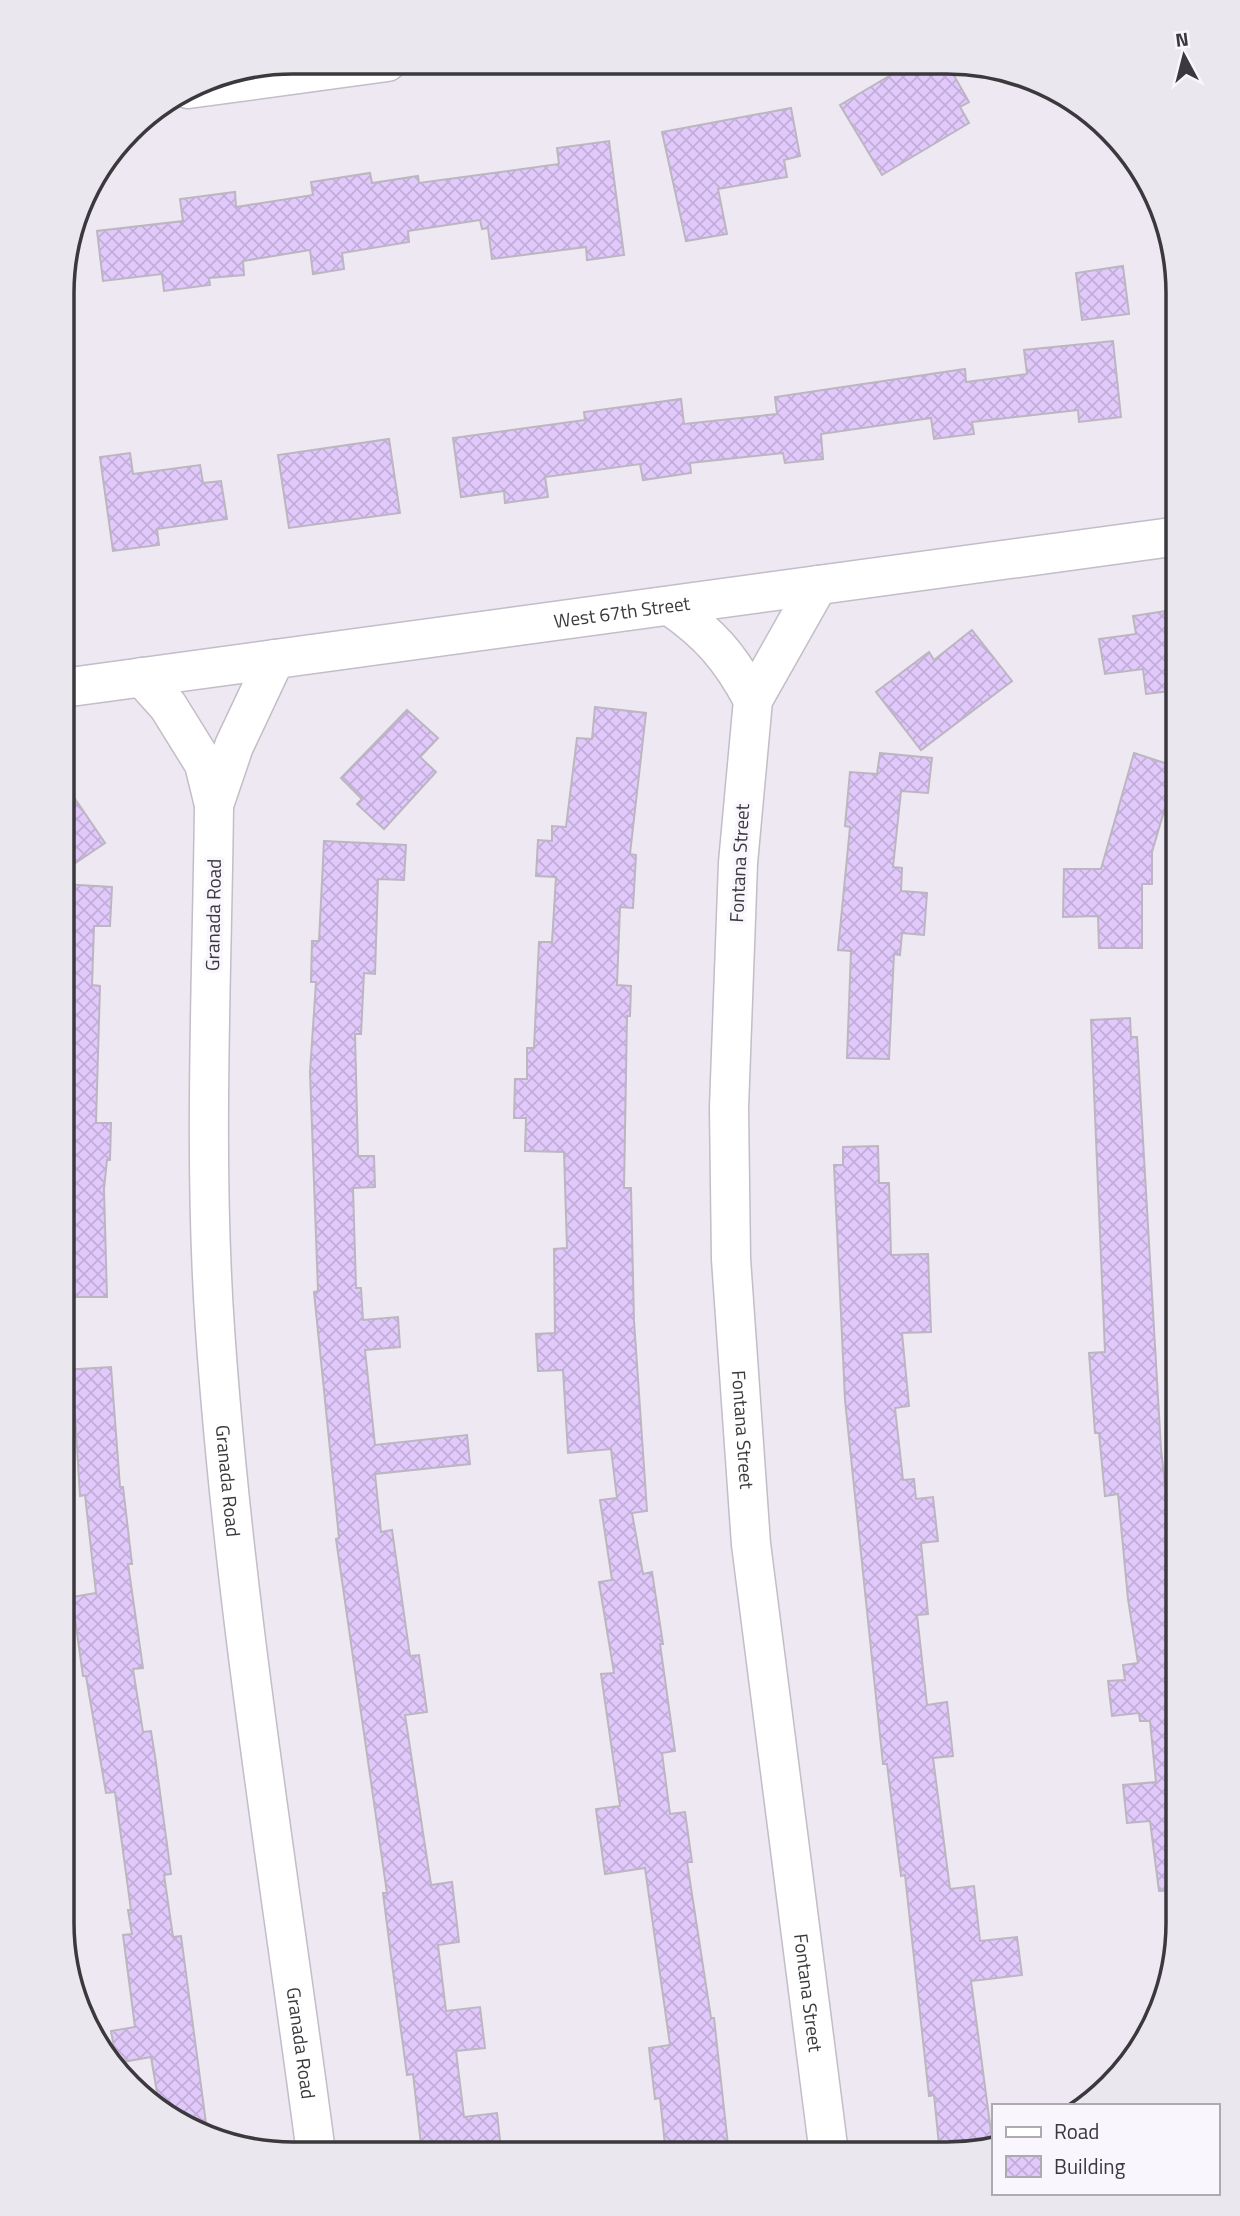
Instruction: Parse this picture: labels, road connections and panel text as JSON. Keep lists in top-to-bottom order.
{
  "streets": {
    "street": ["West 67th Street", "Fontana Street", "Granada Road"]
  },
  "crossings": [
    ["West 67th Street", "Fontana Street"],
    ["West 67th Street", "Granada Road"]
  ],
  "legend": ["Road", "Building"],
  "north": "top"
}
